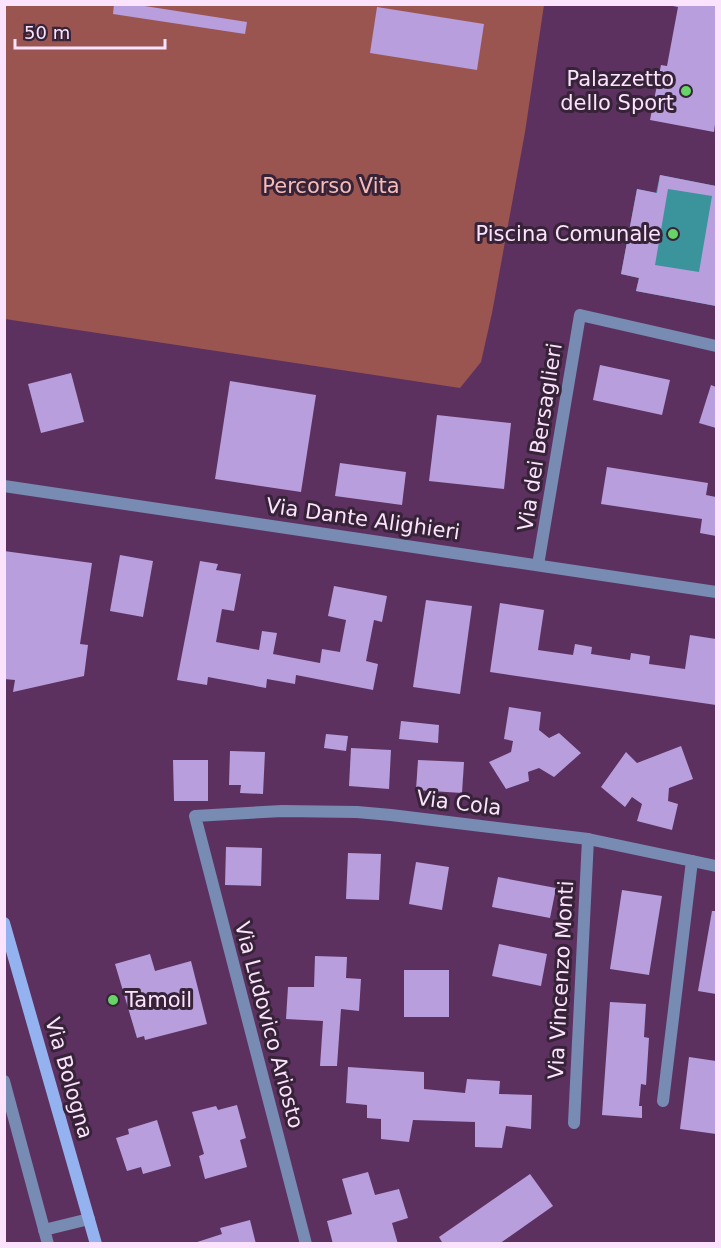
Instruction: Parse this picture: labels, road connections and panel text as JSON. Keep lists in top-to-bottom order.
{
  "streets": {
    "main road": ["Via Bologna"],
    "street": [
      "Via dei Bersaglieri",
      "Via Dante Alighieri",
      "Via Cola",
      "Via Vincenzo Monti",
      "Via Ludovico Ariosto"
    ]
  },
  "crossings": [
    ["Via dei Bersaglieri", "Via Dante Alighieri"],
    ["Via Cola", "Via Vincenzo Monti"],
    ["Via Cola", "Via Ludovico Ariosto"]
  ],
  "parks": ["Percorso Vita"],
  "places": ["Palazzetto dello Sport", "Piscina Comunale", "Tamoil"],
  "scale_bar": "50 m"
}
